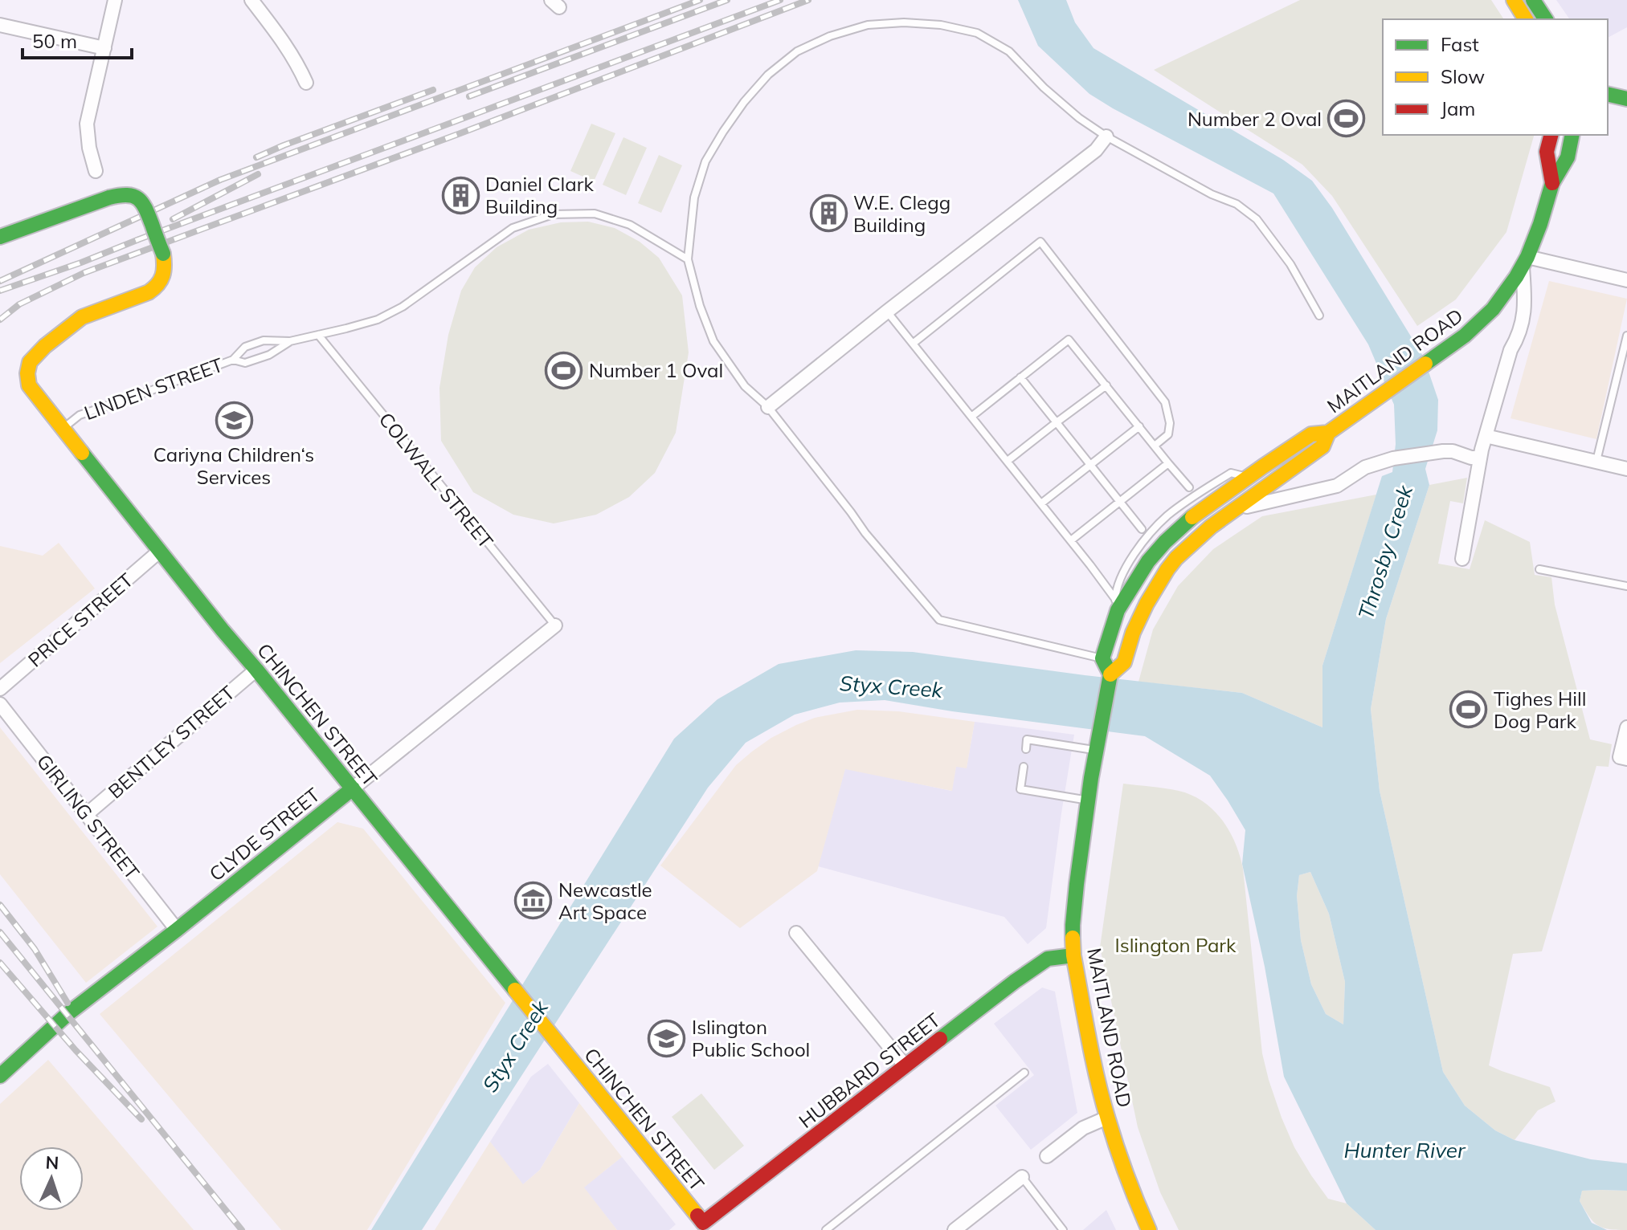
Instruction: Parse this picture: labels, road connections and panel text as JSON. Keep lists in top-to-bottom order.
{
  "streets": {
    "street": [
      "MAITLAND ROAD",
      "PRICE STREET",
      "CHINCHEN STREET",
      "BENTLEY STREET",
      "GIRLING STREET",
      "CLYDE STREET",
      "HUBBARD STREET"
    ],
    "lane": ["LINDEN STREET", "COLWALL STREET"]
  },
  "crossings": [
    ["MAITLAND ROAD", "HUBBARD STREET"],
    ["LINDEN STREET", "COLWALL STREET"],
    ["LINDEN STREET", "CHINCHEN STREET"],
    ["COLWALL STREET", "CLYDE STREET"],
    ["PRICE STREET", "CHINCHEN STREET"],
    ["CHINCHEN STREET", "BENTLEY STREET"],
    ["CHINCHEN STREET", "CLYDE STREET"],
    ["CHINCHEN STREET", "HUBBARD STREET"],
    ["BENTLEY STREET", "GIRLING STREET"],
    ["GIRLING STREET", "CLYDE STREET"]
  ],
  "water": ["Throsby Creek", "Styx Creek", "Hunter River"],
  "parks": ["Islington Park"],
  "places": {
    "sports": ["Number 2 Oval", "Number 1 Oval", "Tighes Hill Dog Park"],
    "building": ["Daniel Clark Building", "W.E. Clegg Building"],
    "school or university": ["Cariyna Children‘s Services", "Islington Public School"],
    "museum": ["Newcastle Art Space"]
  },
  "legend": ["Fast", "Slow", "Jam"],
  "scale_bar": "50 m",
  "north": "top"
}
